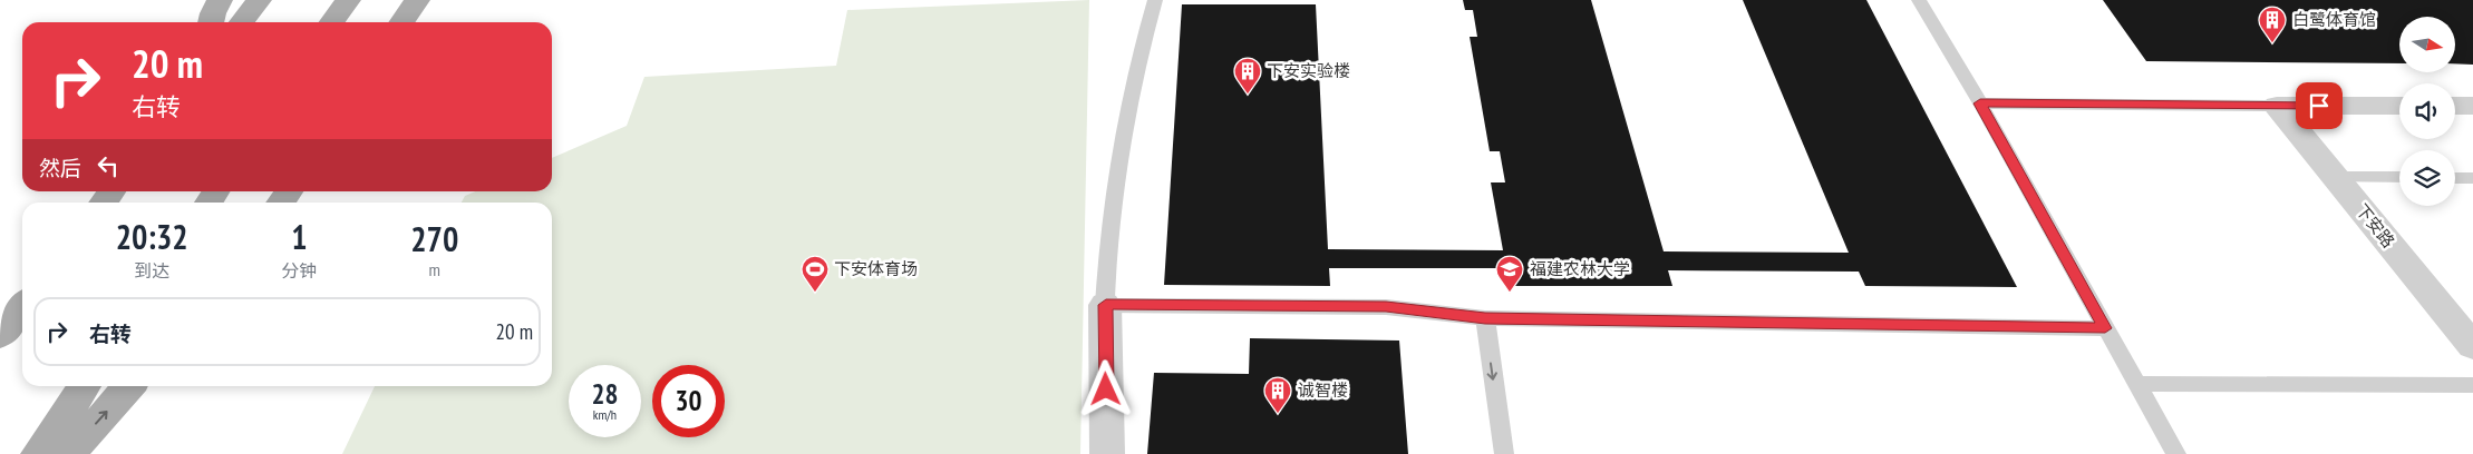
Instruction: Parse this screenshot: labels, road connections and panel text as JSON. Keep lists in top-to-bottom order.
{
  "streets": {
    "street": ["下安路"]
  },
  "places": {
    "building": ["白鹭体育馆", "下安实验楼", "诚智楼"],
    "sports": ["下安体育场"],
    "school or university": ["福建农林大学"]
  },
  "north": "right",
  "page": {
    "turn": ["20 m", "右转"],
    "then": "然后",
    "eta": [
      "20:32",
      "到达",
      "1",
      "分钟",
      "270",
      "m"
    ],
    "list": [
      {
        "name": "右转",
        "value": "20 m"
      }
    ],
    "speed": "28 km/h",
    "limit": "30"
  }
}
